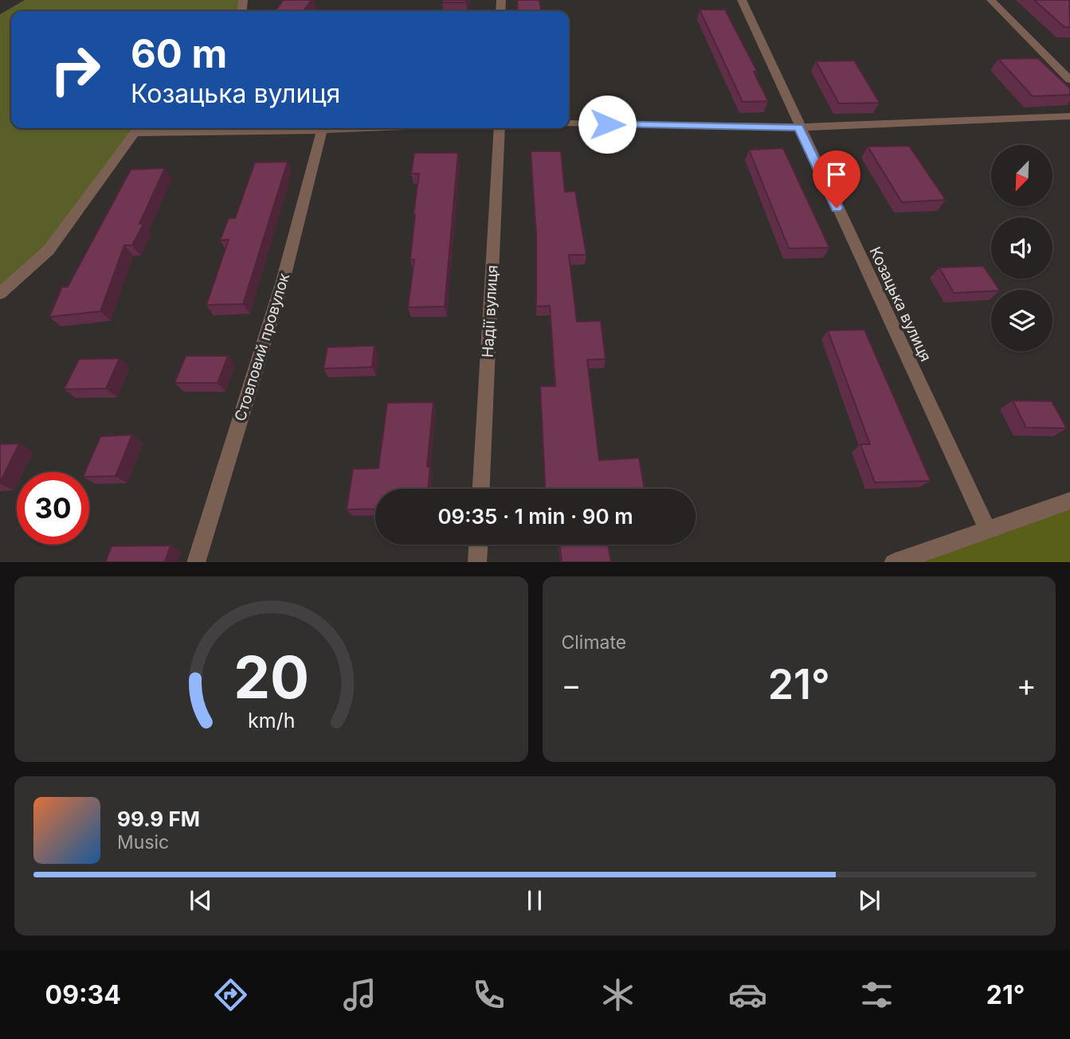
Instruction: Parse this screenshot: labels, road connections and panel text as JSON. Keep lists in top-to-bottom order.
{
  "streets": {
    "street": ["Козацька вулиця", "Надії вулиця", "Стовповий провулок"]
  },
  "north": "bottom left",
  "page": {
    "turn": ["60 m", "Козацька вулиця"],
    "limit": "30",
    "trip": "09:35 · 1 min · 90 m",
    "tile": "Climate",
    "heat": ["−", "21°", "+"],
    "song": ["99.9 FM", "Music"],
    "tabs": ["09:34", "21°"],
    "gauge": ["20", "km/h"]
  }
}
